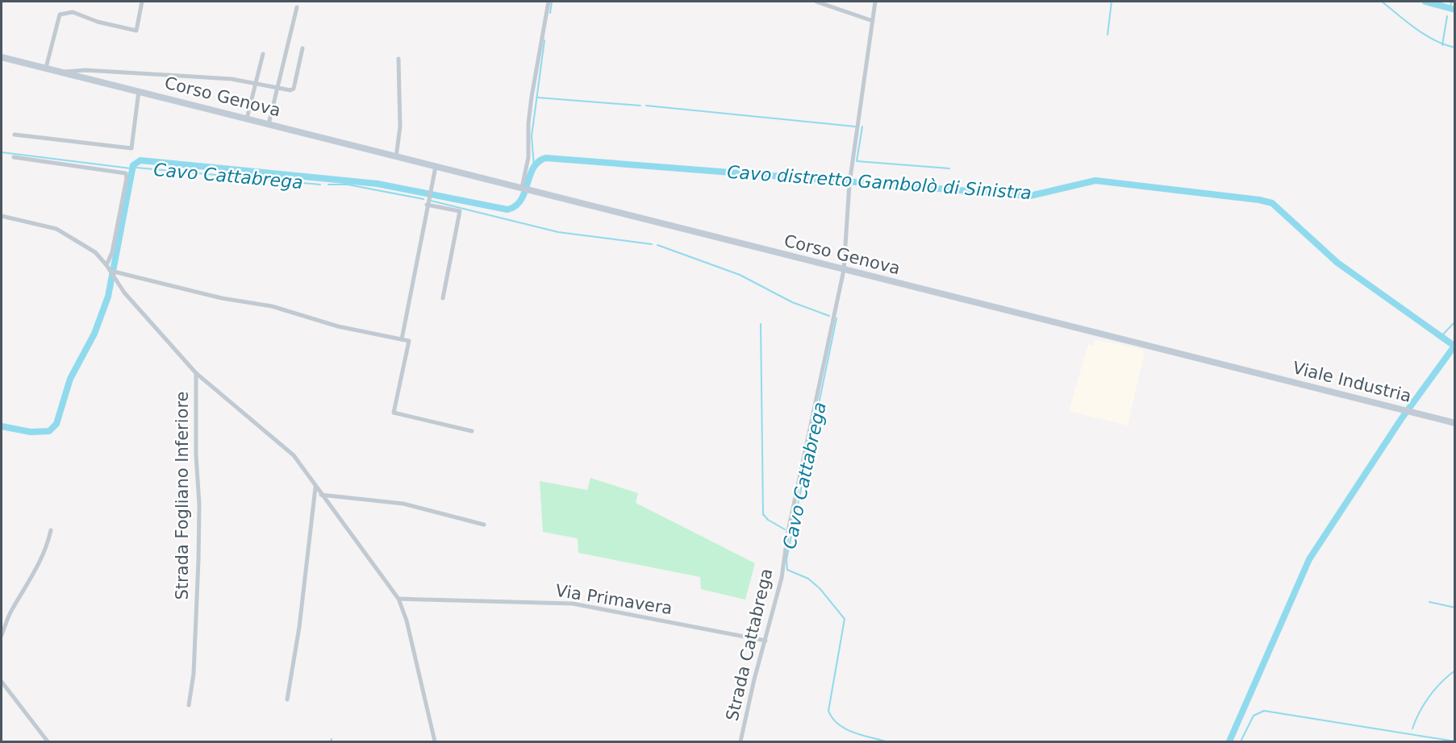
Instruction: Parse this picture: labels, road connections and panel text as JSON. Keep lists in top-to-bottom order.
{
  "streets": {
    "main road": ["Corso Genova", "Viale Industria"],
    "street": ["Strada Fogliano Inferiore", "Via Primavera", "Strada Cattabrega"]
  },
  "crossings": [
    ["Corso Genova", "Viale Industria"],
    ["Corso Genova", "Strada Cattabrega"],
    ["Strada Fogliano Inferiore", "Via Primavera"],
    ["Via Primavera", "Strada Cattabrega"]
  ],
  "water": ["Cavo Cattabrega", "Cavo distretto Gambolò di Sinistra"]
}
